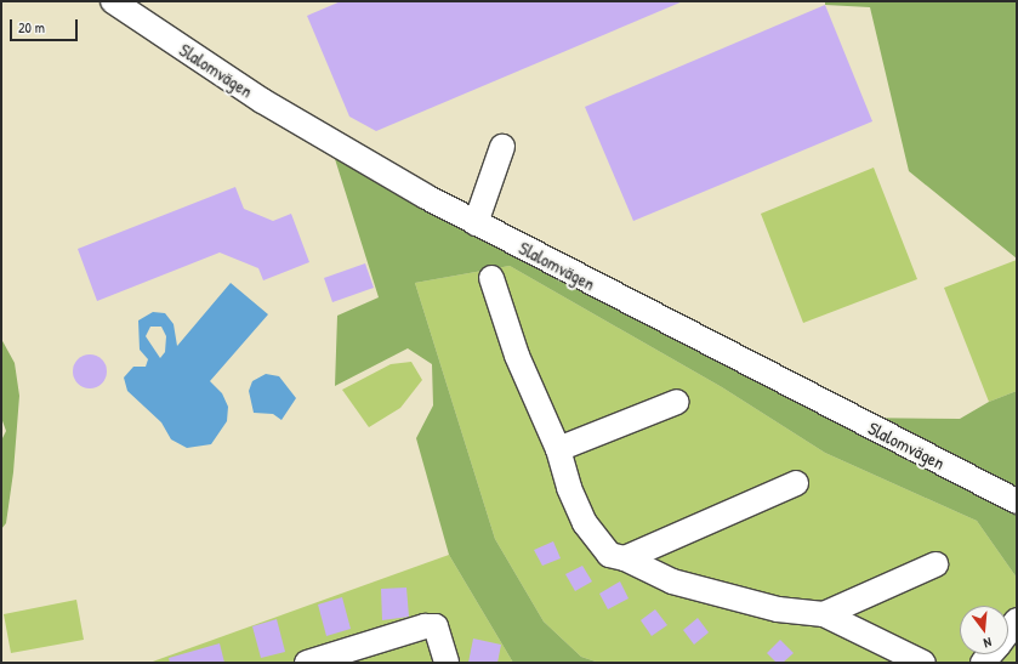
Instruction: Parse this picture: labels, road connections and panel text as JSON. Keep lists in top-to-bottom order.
{
  "streets": {
    "street": ["Slalomvägen"]
  },
  "scale_bar": "20 m",
  "north": "bottom"
}
